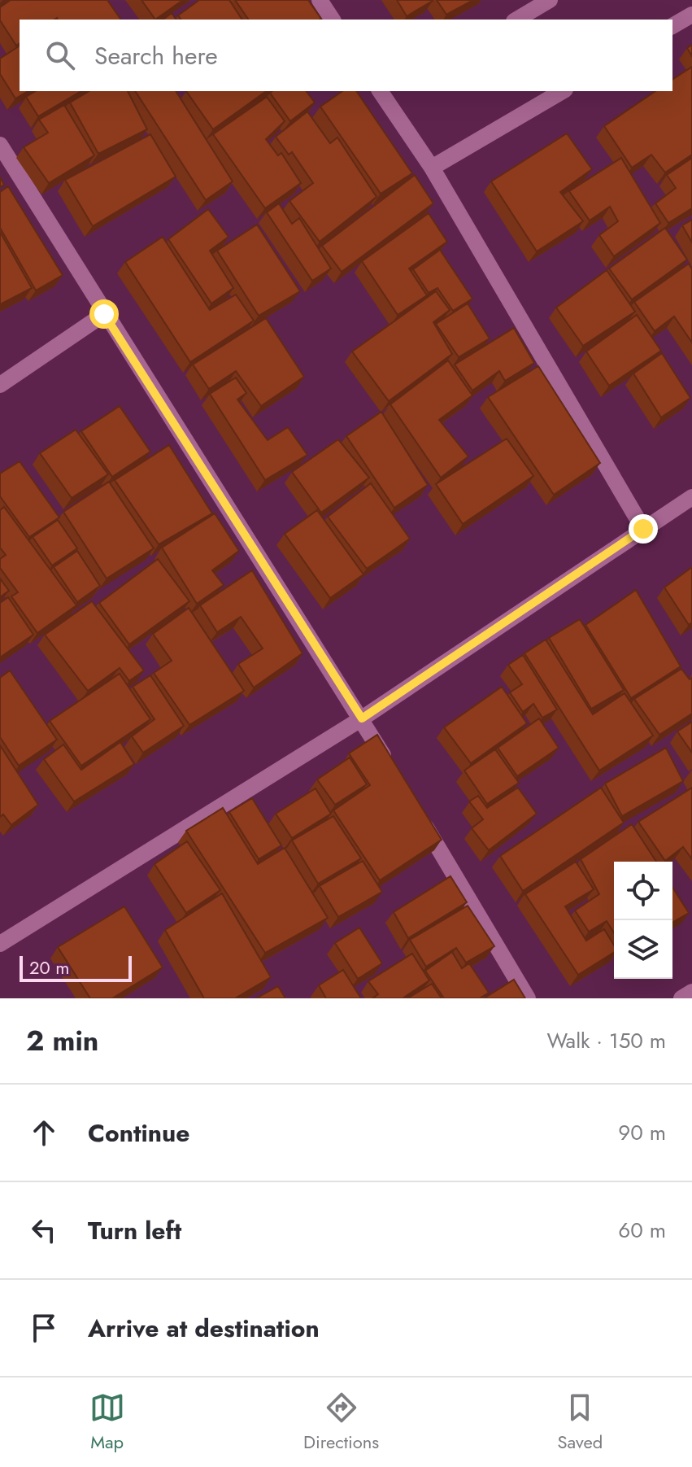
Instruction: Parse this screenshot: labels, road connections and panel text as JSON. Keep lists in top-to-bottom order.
{
  "scale_bar": "20 m",
  "page": {
    "search": "Search here",
    "scale": "20 m",
    "heading": ["2 min", "Walk · 150 m"],
    "list": [
      ["Continue", "90 m"],
      ["Turn left", "60 m"],
      "Arrive at destination"
    ],
    "nav": ["Map", "Directions", "Saved"]
  }
}
